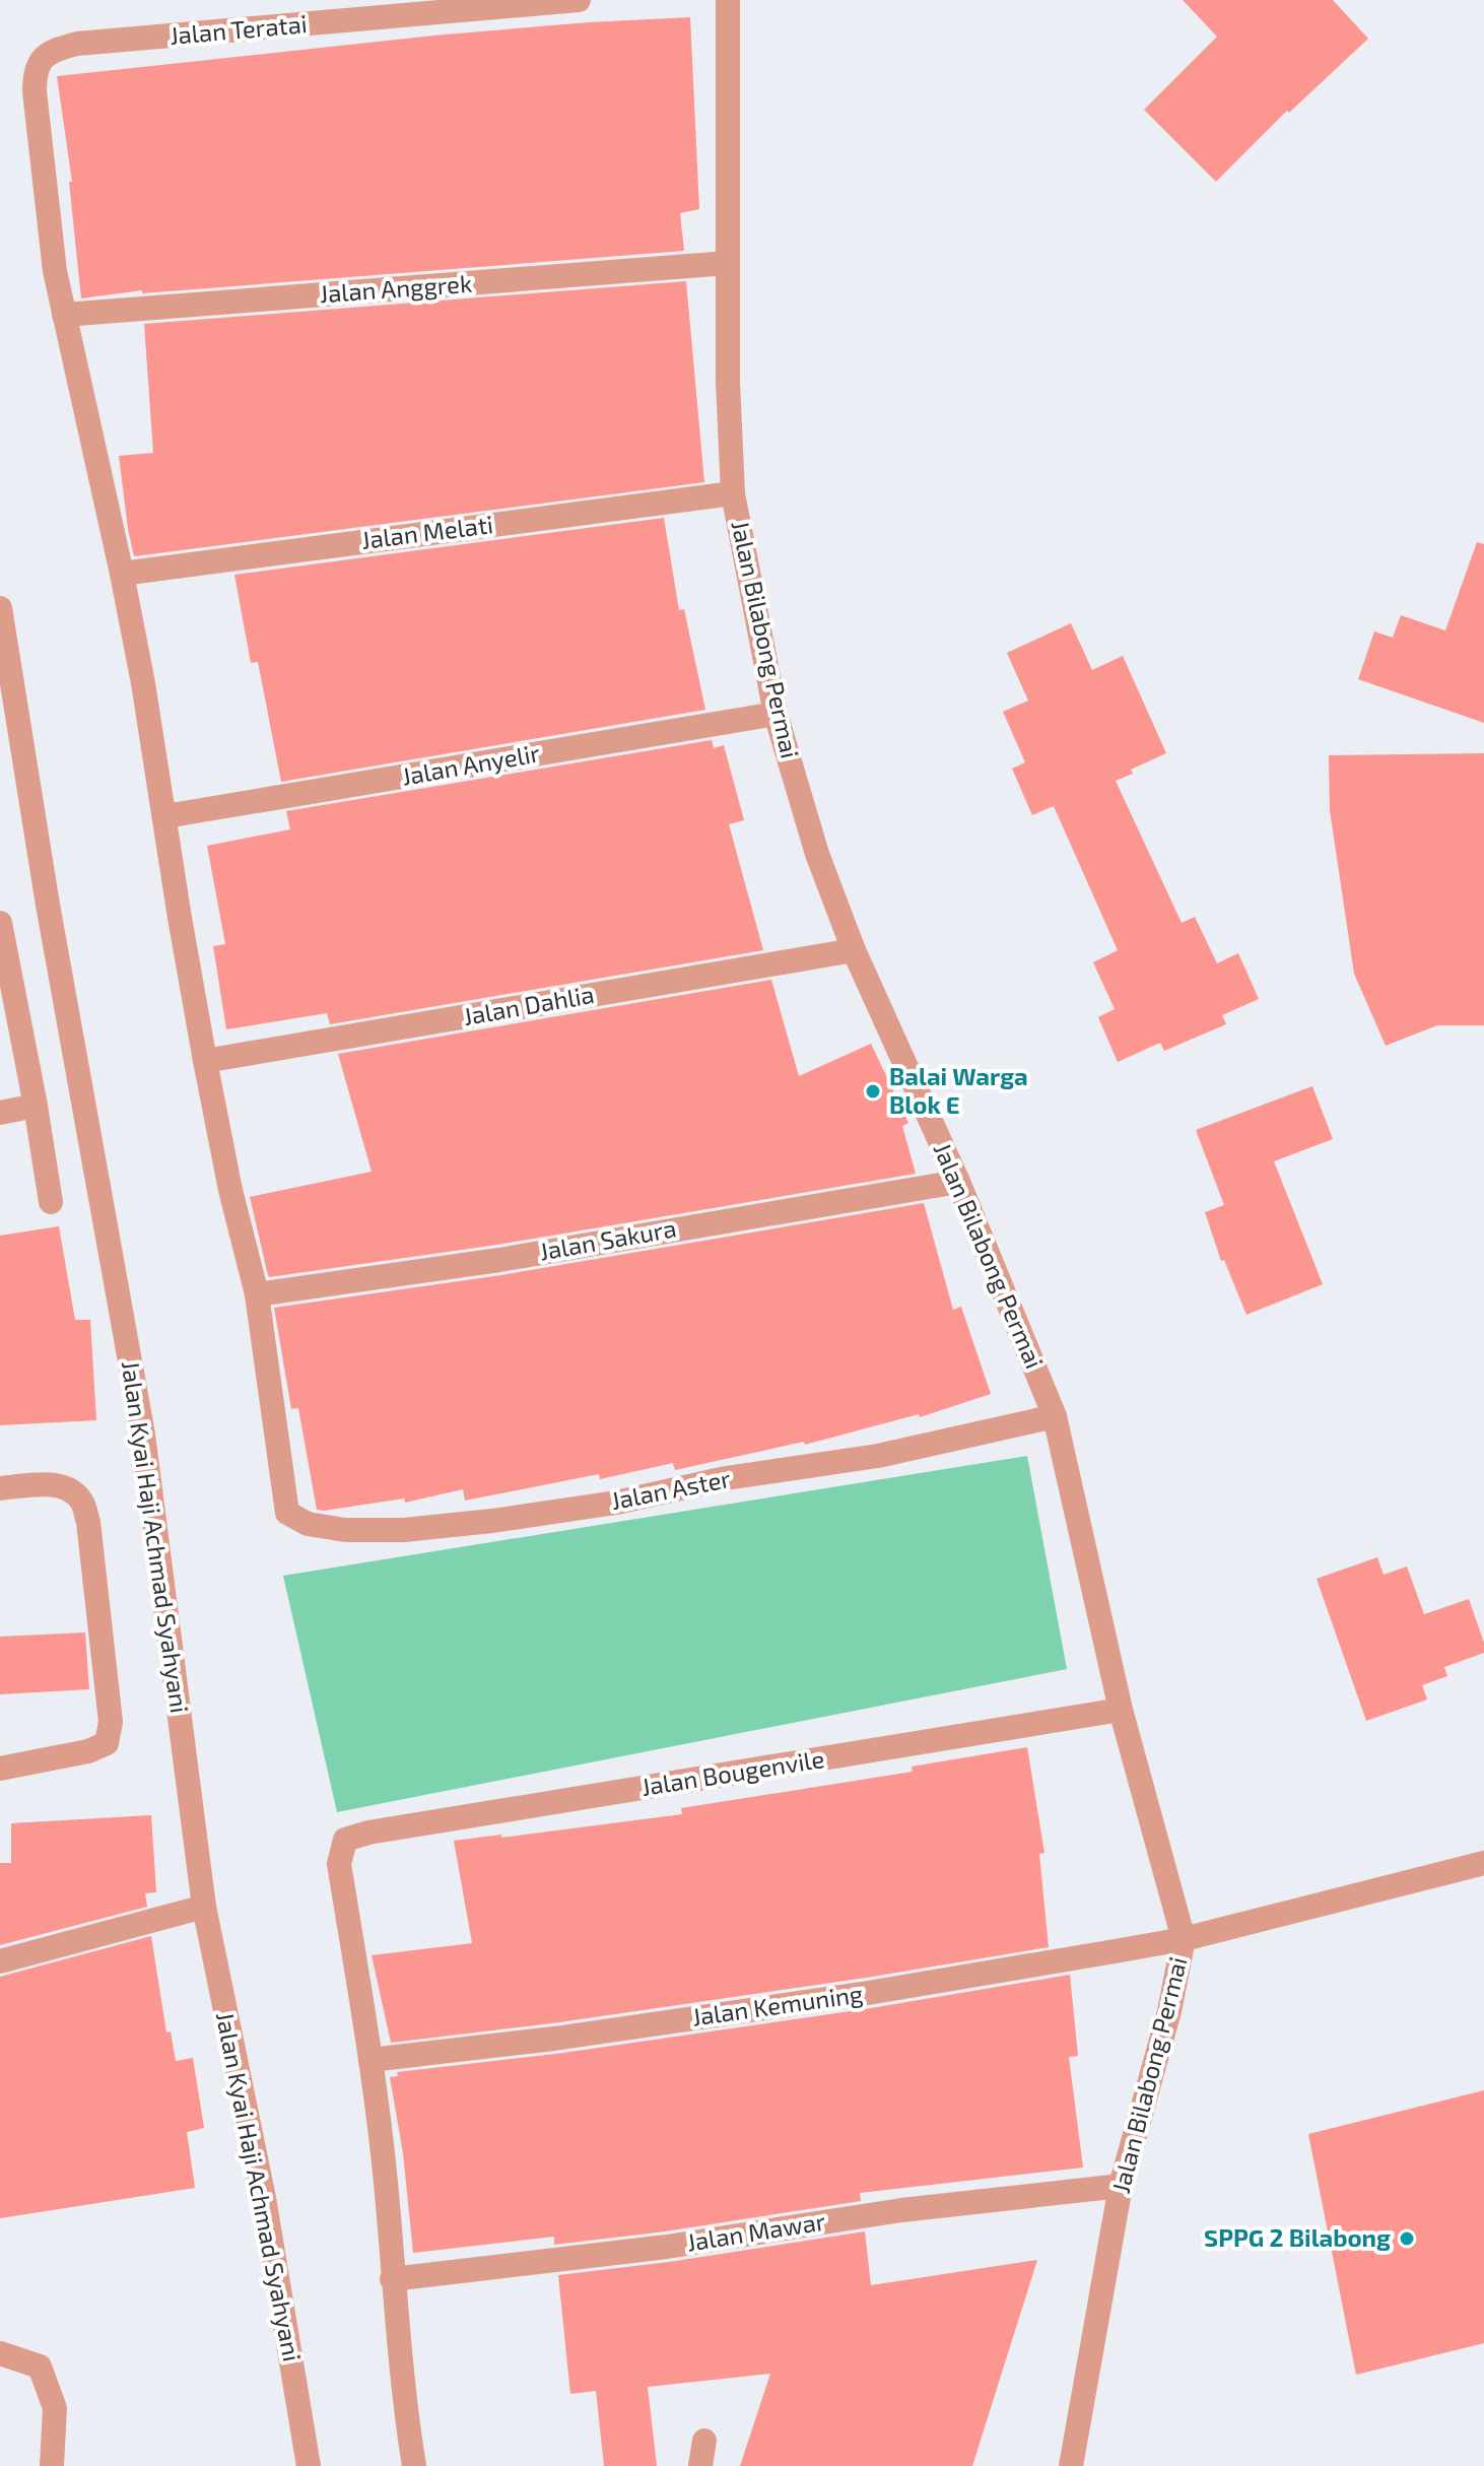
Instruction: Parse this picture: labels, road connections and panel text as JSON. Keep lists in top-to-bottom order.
{
  "streets": {
    "street": [
      "Jalan Teratai",
      "Jalan Anggrek",
      "Jalan Melati",
      "Jalan Bilabong Permai",
      "Jalan Anyelir",
      "Jalan Dahlia",
      "Jalan Sakura",
      "Jalan Aster",
      "Jalan Kyai Haji Achmad Syahyani",
      "Jalan Bougenvile",
      "Jalan Kemuning",
      "Jalan Mawar"
    ]
  },
  "crossings": [
    ["Jalan Teratai", "Jalan Anggrek"],
    ["Jalan Anggrek", "Jalan Bilabong Permai"],
    ["Jalan Melati", "Jalan Bilabong Permai"],
    ["Jalan Bilabong Permai", "Jalan Anyelir"],
    ["Jalan Bilabong Permai", "Jalan Dahlia"],
    ["Jalan Bilabong Permai", "Jalan Sakura"],
    ["Jalan Bilabong Permai", "Jalan Aster"],
    ["Jalan Bilabong Permai", "Jalan Bougenvile"],
    ["Jalan Bilabong Permai", "Jalan Kemuning"],
    ["Jalan Bilabong Permai", "Jalan Mawar"],
    ["Jalan Sakura", "Jalan Aster"],
    ["Jalan Bougenvile", "Jalan Kemuning"]
  ],
  "places": ["Balai Warga Blok E", "SPPG 2 Bilabong"]
}
